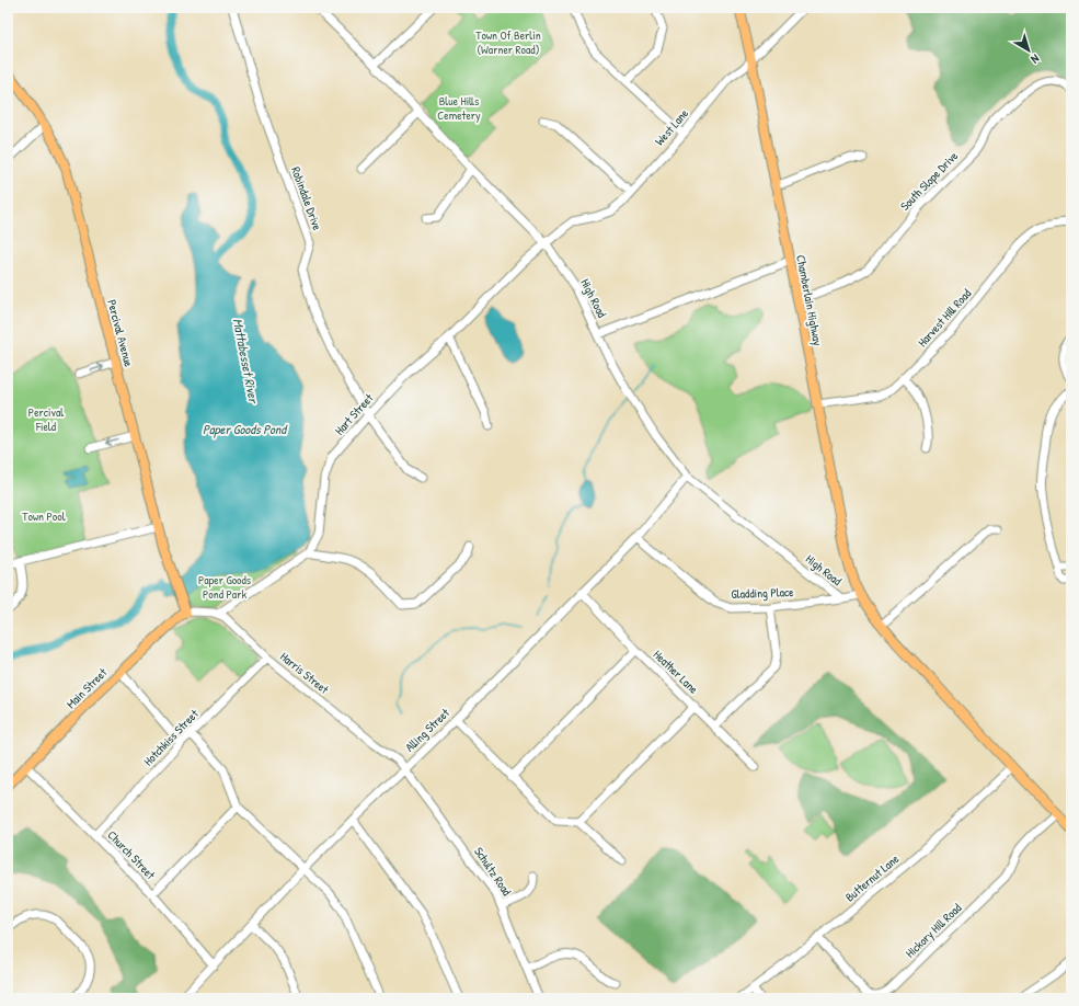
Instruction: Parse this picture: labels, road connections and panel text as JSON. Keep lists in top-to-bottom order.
{
  "streets": {
    "main road": ["Chamberlain Highway", "Percival Avenue", "Main Street"],
    "street": [
      "West Lane",
      "South Slope Drive",
      "Robindale Drive",
      "High Road",
      "Harvest Hill Road",
      "Hart Street",
      "Gladding Place",
      "Heather Lane",
      "Harris Street",
      "Alling Street",
      "Hotchkiss Street",
      "Church Street",
      "Schultz Road",
      "Butternut Lane",
      "Hickory Hill Road"
    ]
  },
  "crossings": [
    ["West Lane", "High Road"],
    ["West Lane", "Chamberlain Highway"],
    ["West Lane", "Hart Street"],
    ["South Slope Drive", "Chamberlain Highway"],
    ["Robindale Drive", "Hart Street"],
    ["High Road", "Hart Street"],
    ["High Road", "Gladding Place"],
    ["High Road", "Alling Street"],
    ["Chamberlain Highway", "Harvest Hill Road"],
    ["Chamberlain Highway", "Gladding Place"],
    ["Percival Avenue", "Main Street"],
    ["Hart Street", "Harris Street"],
    ["Gladding Place", "Alling Street"],
    ["Heather Lane", "Alling Street"],
    ["Harris Street", "Alling Street"],
    ["Harris Street", "Hotchkiss Street"],
    ["Harris Street", "Schultz Road"],
    ["Main Street", "Church Street"],
    ["Alling Street", "Church Street"],
    ["Alling Street", "Schultz Road"],
    ["Hotchkiss Street", "Church Street"],
    ["Butternut Lane", "Hickory Hill Road"]
  ],
  "water": ["Mattabesset River", "Paper Goods Pond"],
  "parks": [
    "Town Of Berlin (Warner Road)",
    "Blue Hills Cemetery",
    "Percival Field",
    "Town Pool",
    "Paper Goods Pond Park"
  ],
  "north": "bottom right"
}
